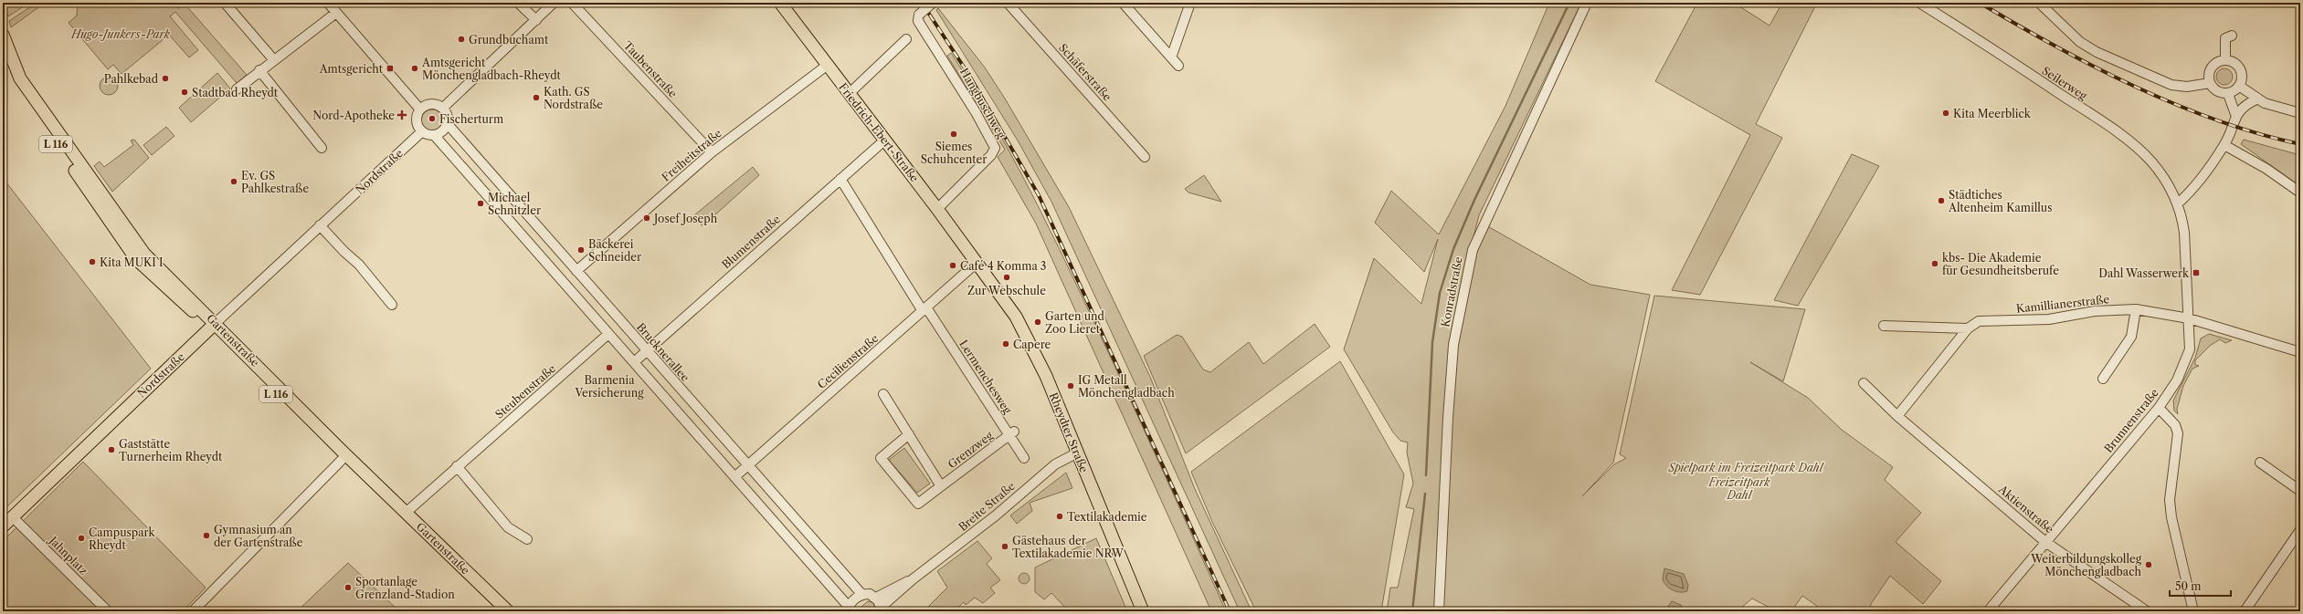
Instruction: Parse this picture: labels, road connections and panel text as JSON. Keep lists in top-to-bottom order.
{
  "streets": {
    "main road": [
      "Friedrich-Ebert-Straße",
      "L 116",
      "Nordstraße",
      "Gartenstraße",
      "Rheydter Straße"
    ],
    "street": [
      "Taubenstraße",
      "Schäferstraße",
      "Seilerweg",
      "Hangbuschweg",
      "Freiheitstraße",
      "Blumenstraße",
      "Konradstraße",
      "Kamillianerstraße",
      "Brucknerallee",
      "Cecilienstraße",
      "Lermenchesweg",
      "Steubenstraße",
      "Brunnenstraße",
      "Grenzweg",
      "Breite Straße",
      "Aktienstraße",
      "Jahnplatz"
    ]
  },
  "crossings": [
    ["Taubenstraße", "Freiheitstraße"],
    ["Seilerweg", "Brunnenstraße"],
    ["Hangbuschweg", "Friedrich-Ebert-Straße"],
    ["Friedrich-Ebert-Straße", "Freiheitstraße"],
    ["Friedrich-Ebert-Straße", "Blumenstraße"],
    ["Friedrich-Ebert-Straße", "Cecilienstraße"],
    ["Friedrich-Ebert-Straße", "Rheydter Straße"],
    ["Freiheitstraße", "Brucknerallee"],
    ["Nordstraße", "Gartenstraße"],
    ["Nordstraße", "Brucknerallee"],
    ["Nordstraße", "Jahnplatz"],
    ["Blumenstraße", "Brucknerallee"],
    ["Blumenstraße", "Lermenchesweg"],
    ["Kamillianerstraße", "Brunnenstraße"],
    ["Gartenstraße", "Steubenstraße"],
    ["Brucknerallee", "Cecilienstraße"],
    ["Cecilienstraße", "Lermenchesweg"],
    ["Cecilienstraße", "Rheydter Straße"],
    ["Lermenchesweg", "Grenzweg"],
    ["Brunnenstraße", "Aktienstraße"],
    ["Rheydter Straße", "Breite Straße"]
  ],
  "parks": ["Hugo-Junkers-Park", "Spielpark im Freizeitpark Dahl", "Freizeitpark Dahl"],
  "places": {
    "other": [
      "Grundbuchamt",
      "Amtsgericht Mönchengladbach-Rheydt",
      "Pahlkebad",
      "Stadtbad Rheydt",
      "Kath. GS Nordstraße",
      "Kita Meerblick",
      "Fischerturm",
      "Siemes Schuhcenter",
      "Ev. GS Pahlkestraße",
      "Städtiches Altenheim Kamillus",
      "Michael Schnitzler",
      "Josef Joseph",
      "Bäckerei Schneider",
      "Kita MUKI I",
      "kbs- Die Akademie für Gesundheitsberufe",
      "Café 4 Komma 3",
      "Zur Webschule",
      "Garten und Zoo Lieret",
      "Capere",
      "Barmenia Versicherung",
      "IG Metall Mönchengladbach",
      "Gaststätte Turnerheim Rheydt",
      "Textilakademie",
      "Gymnasium an der Gartenstraße",
      "Campuspark Rheydt",
      "Gästehaus der Textilakademie NRW",
      "Weiterbildungskolleg Mönchengladbach",
      "Sportanlage Grenzland-Stadion"
    ],
    "transit": ["Amtsgericht", "Dahl Wasserwerk"],
    "health": ["Nord-Apotheke"]
  },
  "scale_bar": "50 m"
}
